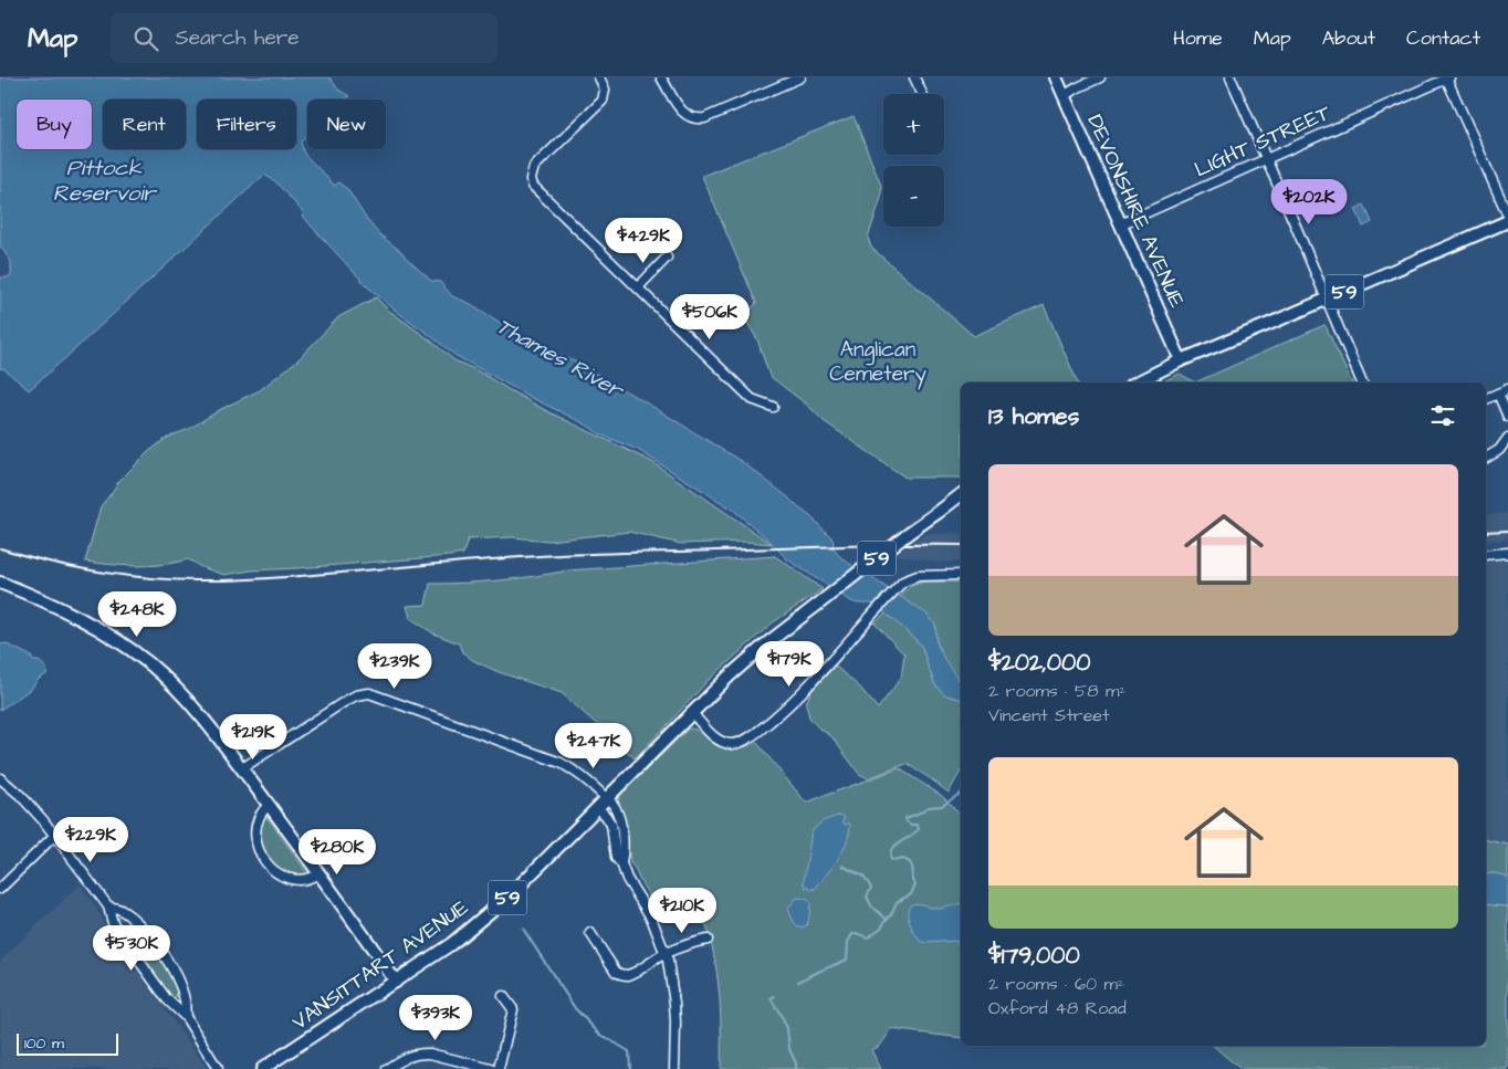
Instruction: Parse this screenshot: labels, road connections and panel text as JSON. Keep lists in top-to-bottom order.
{
  "streets": {
    "main road": ["DEVONSHIRE AVENUE", "59", "VANSITTART AVENUE"],
    "street": ["LIGHT STREET"]
  },
  "crossings": [
    ["LIGHT STREET", "DEVONSHIRE AVENUE"],
    ["DEVONSHIRE AVENUE", "59"]
  ],
  "water": ["Pittock Reservoir", "Thames River"],
  "parks": ["Anglican Cemetery"],
  "scale_bar": "100 m",
  "page": {
    "header": "Map",
    "search": "Search here",
    "nav": [
      "Home",
      "Map",
      "About",
      "Contact"
    ],
    "map_buttons": ["+", "−"],
    "chip": [
      "Buy",
      "Rent",
      "Filters",
      "New"
    ],
    "price": [
      "$202K",
      "$429K",
      "$506K",
      "$248K",
      "$179K",
      "$239K",
      "$219K",
      "$247K",
      "$229K",
      "$280K",
      "$210K",
      "$530K",
      "$393K"
    ],
    "heading": "13 homes",
    "list": [
      {
        "name": "$202,000",
        "note": "2 rooms · 58 m² · Vincent Street"
      },
      {
        "name": "$179,000",
        "note": "2 rooms · 60 m² · Oxford 48 Road"
      }
    ],
    "scale": "100 m"
  }
}
